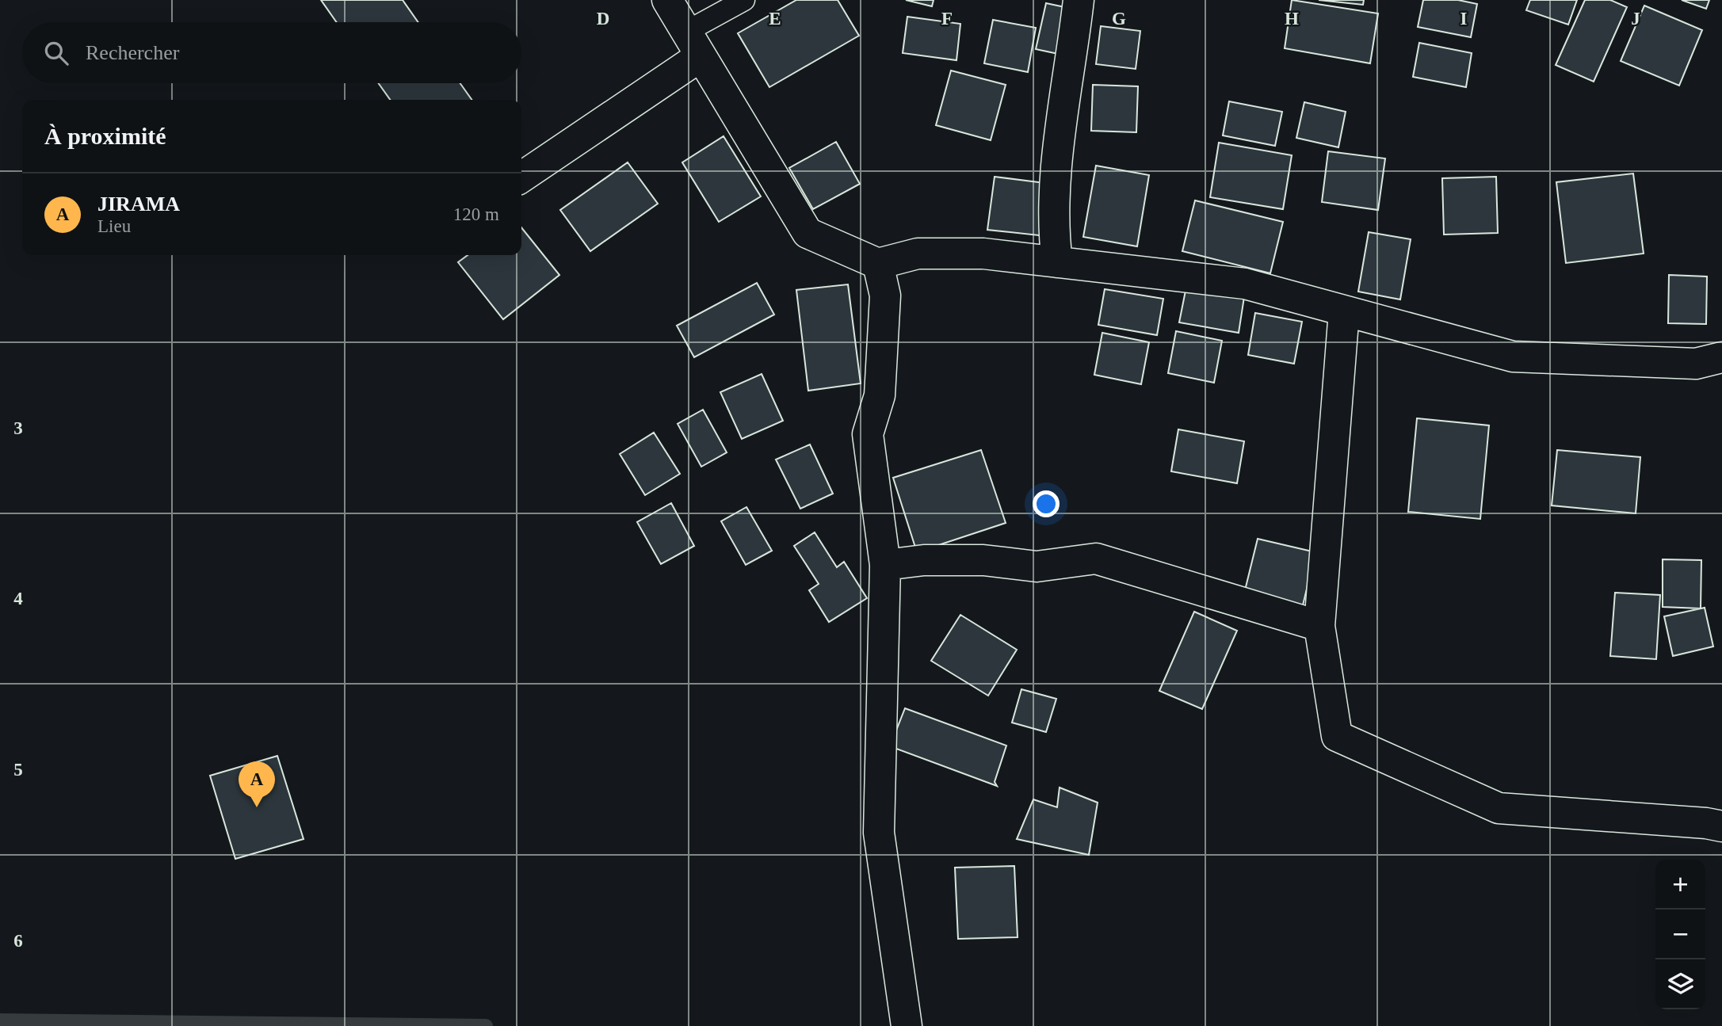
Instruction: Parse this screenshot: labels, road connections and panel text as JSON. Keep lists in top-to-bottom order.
{
  "page": {
    "search": "Rechercher",
    "heading": "À proximité",
    "list": [
      {
        "mark": "A",
        "name": "JIRAMA",
        "note": "Lieu",
        "value": "120 m"
      }
    ],
    "pins": "A",
    "map_buttons": ["+", "−"]
  },
  "grid": {
    "columns": [
      "D",
      "E",
      "F",
      "G",
      "H",
      "I",
      "J"
    ],
    "rows": [
      "3",
      "4",
      "5",
      "6"
    ]
  }
}
